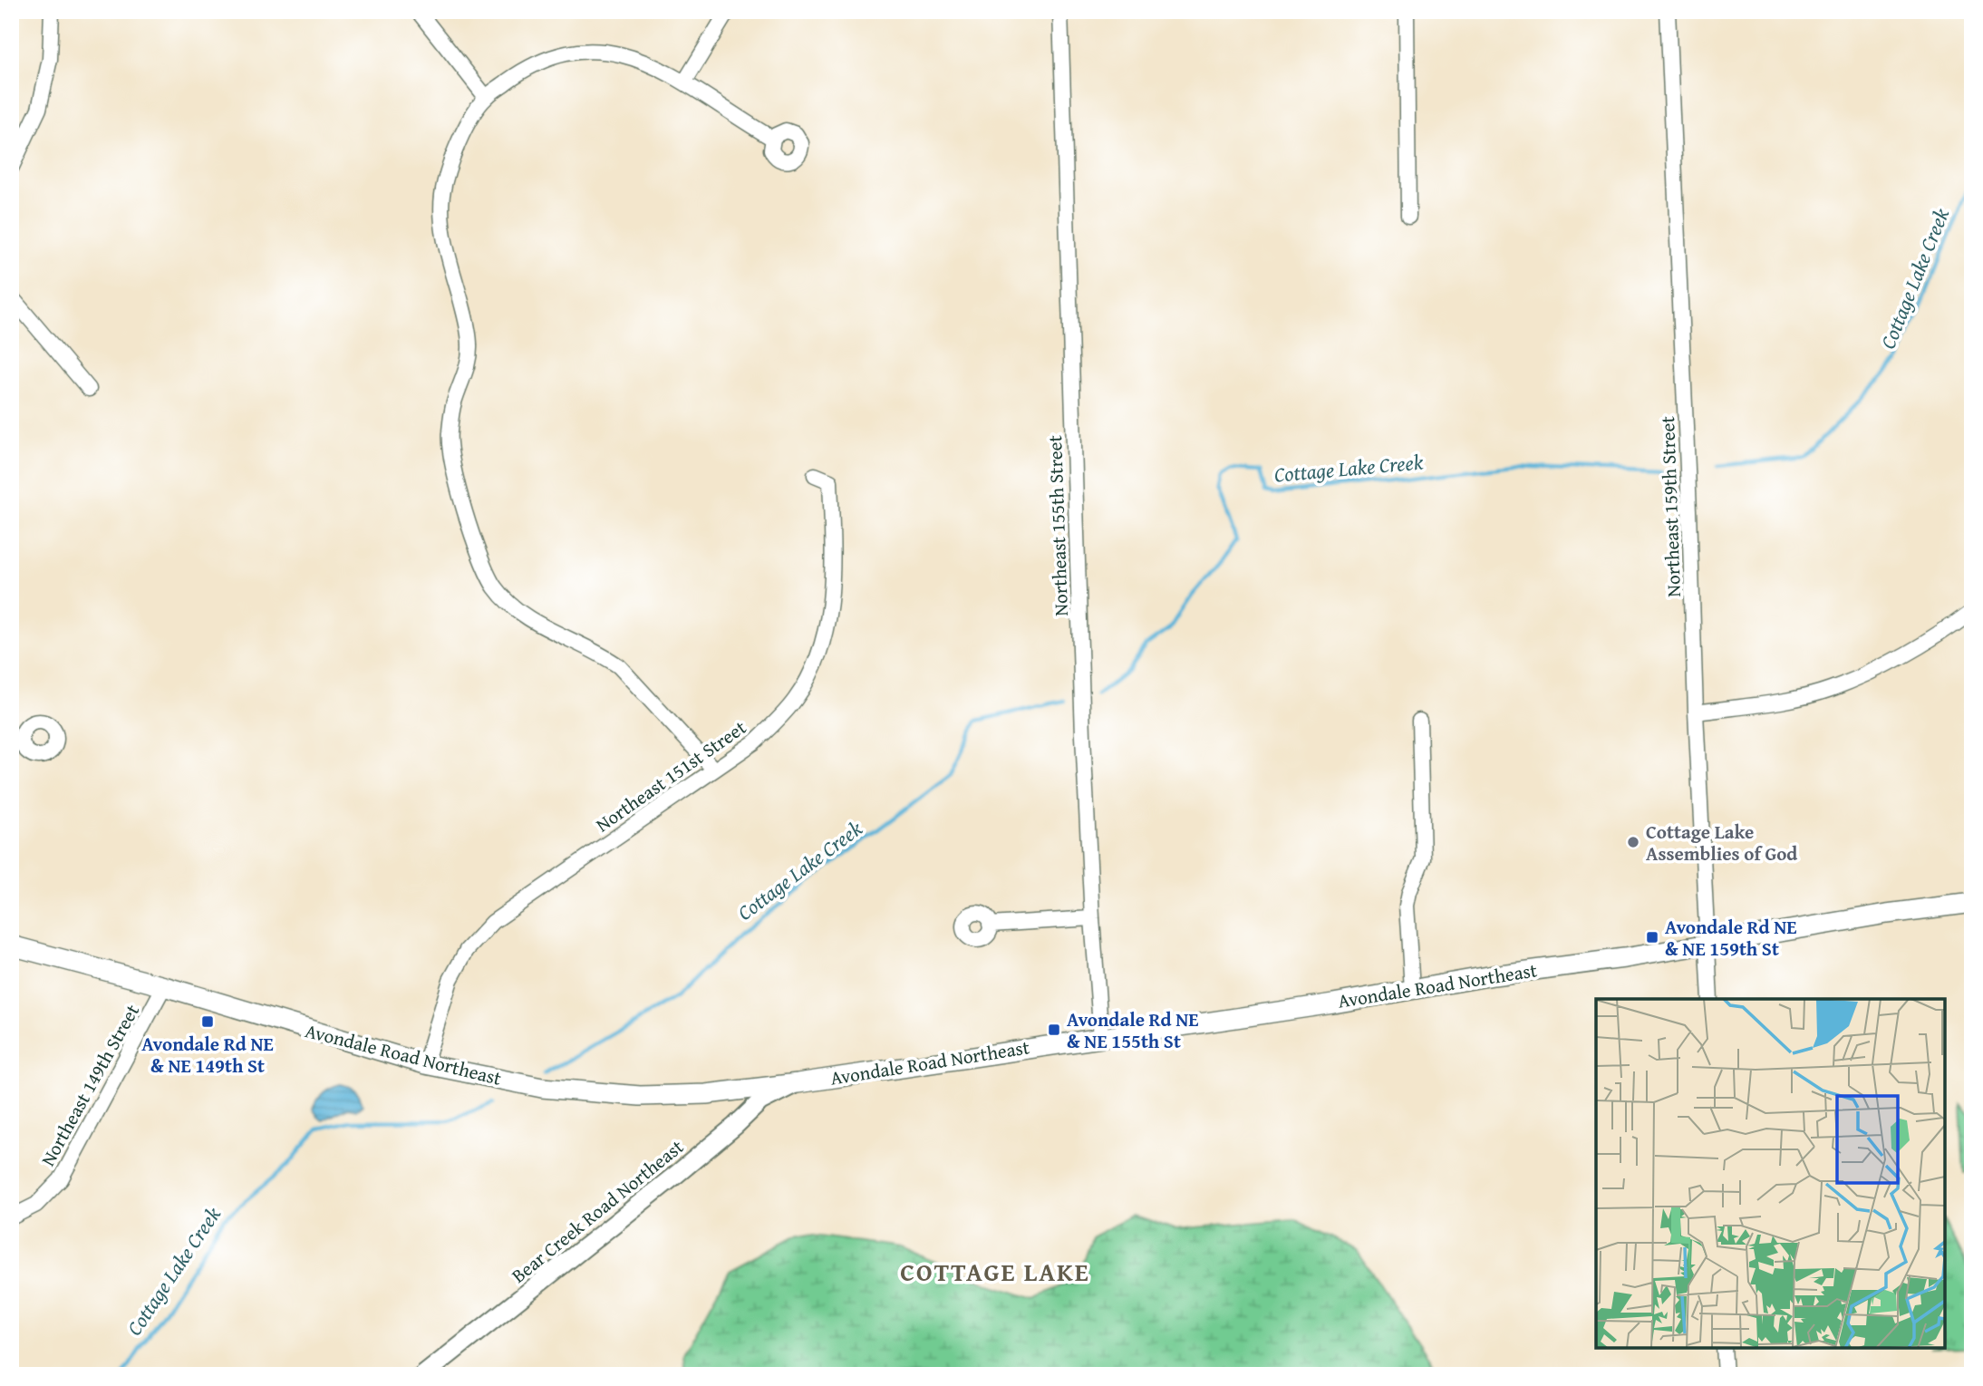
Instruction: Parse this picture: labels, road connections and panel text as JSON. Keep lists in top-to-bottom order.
{
  "streets": {
    "main road": ["Avondale Road Northeast"],
    "street": [
      "Northeast 159th Street",
      "Northeast 155th Street",
      "Northeast 151st Street",
      "Northeast 149th Street",
      "Bear Creek Road Northeast"
    ]
  },
  "crossings": [
    ["Northeast 159th Street", "Avondale Road Northeast"],
    ["Northeast 155th Street", "Avondale Road Northeast"],
    ["Northeast 151st Street", "Avondale Road Northeast"],
    ["Avondale Road Northeast", "Northeast 149th Street"],
    ["Avondale Road Northeast", "Bear Creek Road Northeast"]
  ],
  "districts": ["COTTAGE LAKE"],
  "water": ["Cottage Lake Creek"],
  "places": {
    "other": ["Cottage Lake Assemblies of God"],
    "transit": ["Avondale Rd NE & NE 159th St", "Avondale Rd NE & NE 149th St", "Avondale Rd NE & NE 155th St"]
  }
}
